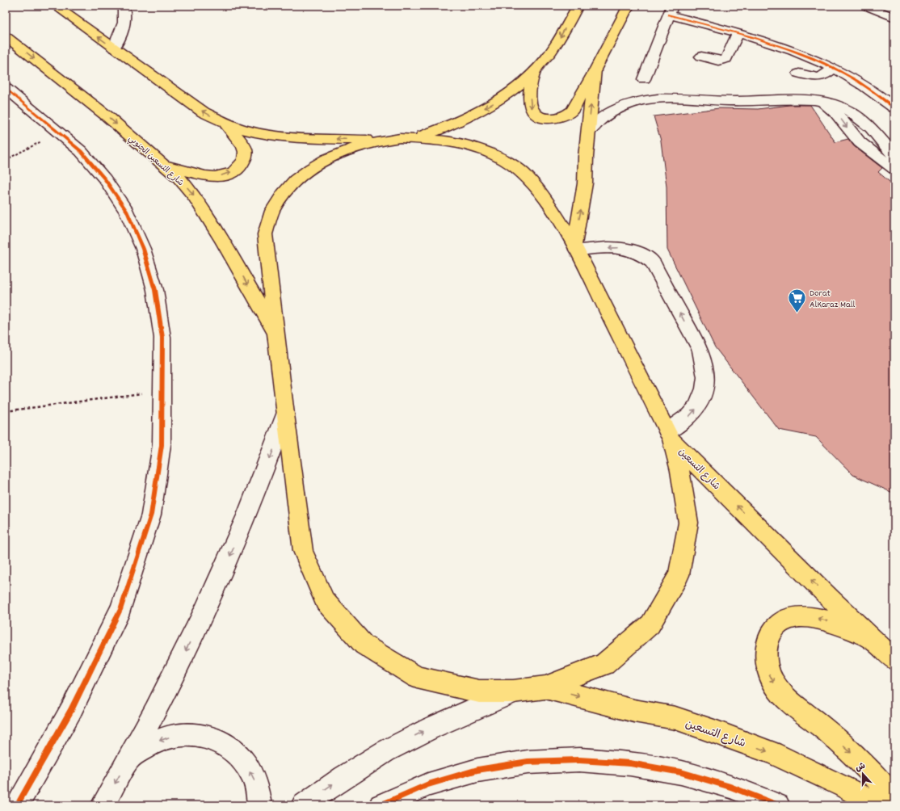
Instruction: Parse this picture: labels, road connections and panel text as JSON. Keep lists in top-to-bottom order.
{
  "streets": {
    "main road": ["شارع التسعين الجنوبي", "شارع التسعين"]
  },
  "places": {
    "supermarket": ["Dorat AlKaraz Mall"]
  },
  "north": "top"
}
